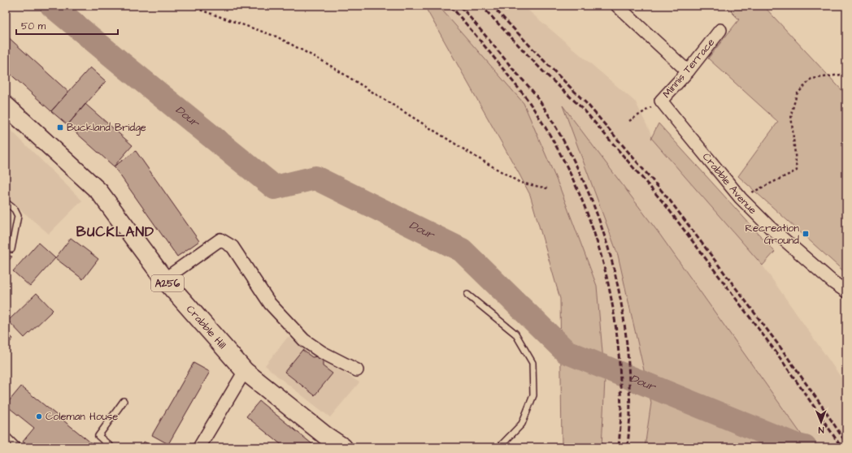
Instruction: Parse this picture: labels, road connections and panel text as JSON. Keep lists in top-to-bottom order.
{
  "streets": {
    "main road": ["A256", "Crabble Hill"],
    "street": ["Minnis Terrace", "Crabble Avenue"]
  },
  "crossings": [
    ["Minnis Terrace", "Crabble Avenue"]
  ],
  "districts": ["BUCKLAND"],
  "water": ["Dour"],
  "places": {
    "transit": ["Buckland Bridge", "Recreation Ground"],
    "other": ["Coleman House"]
  },
  "scale_bar": "50 m",
  "north": "bottom"
}
